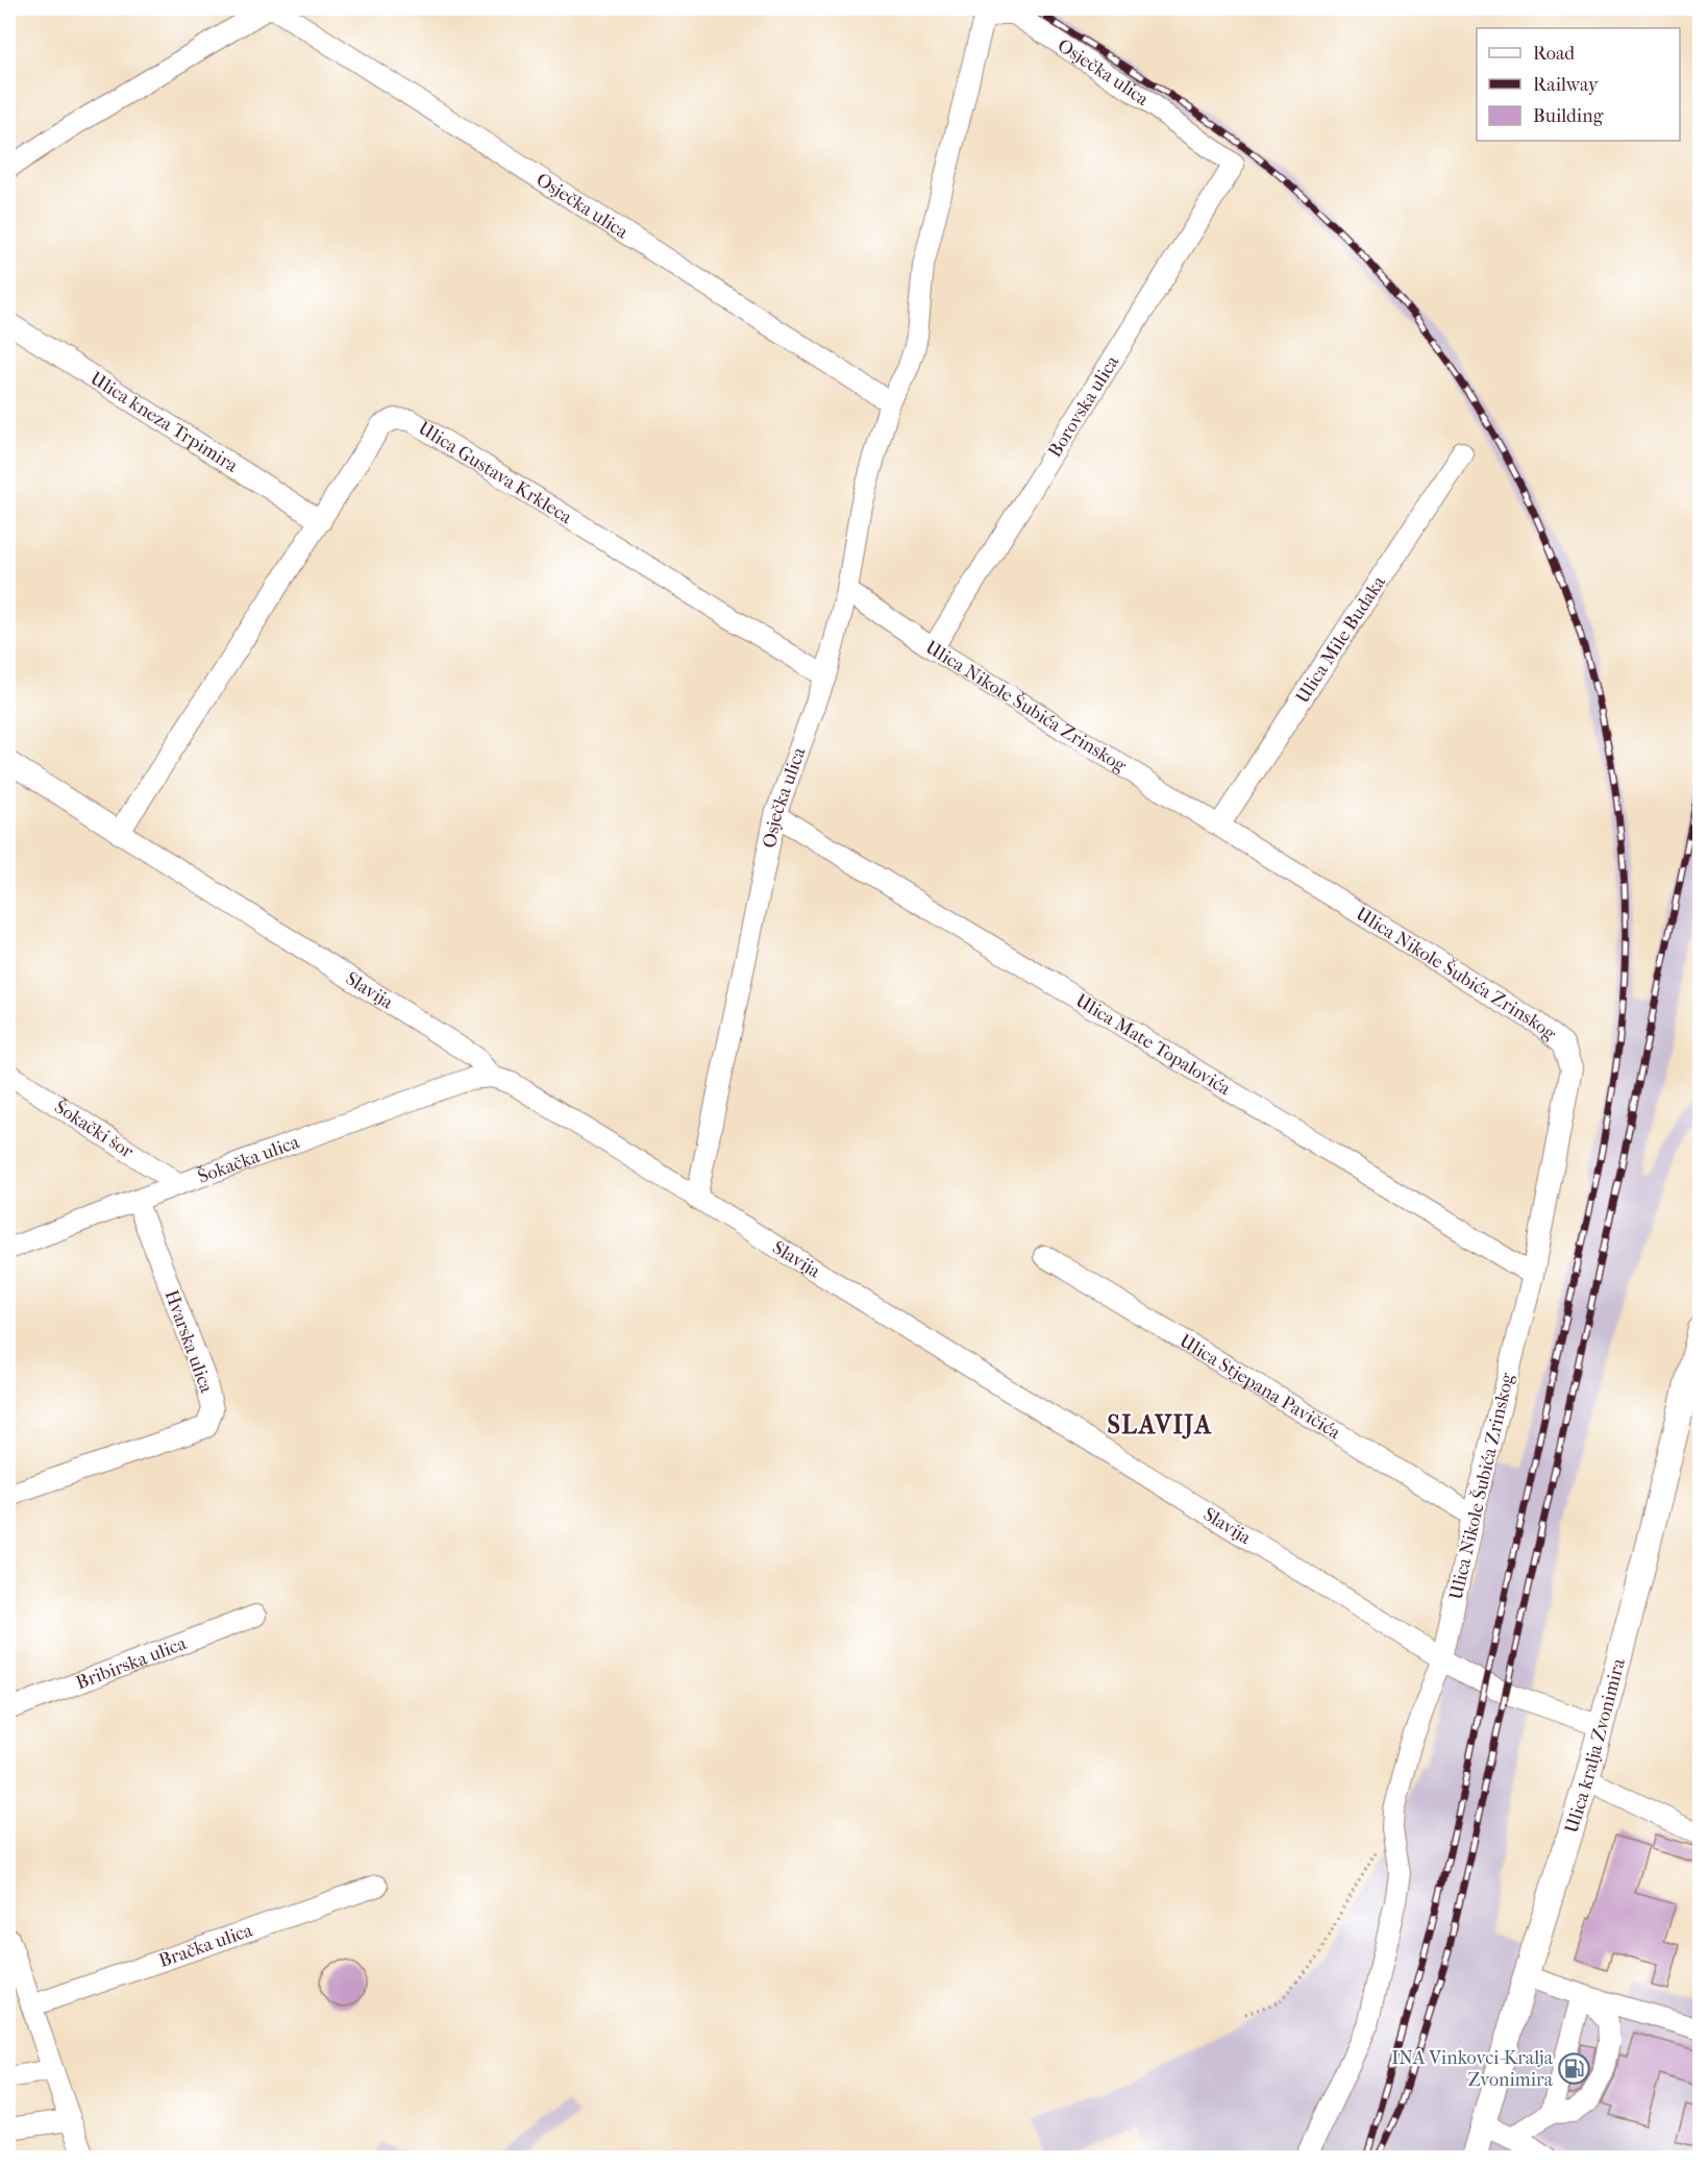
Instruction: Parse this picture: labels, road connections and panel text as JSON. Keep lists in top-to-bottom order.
{
  "streets": {
    "main road": ["Ulica kralja Zvonimira"],
    "street": [
      "Osječka ulica",
      "Borovska ulica",
      "Ulica kneza Trpimira",
      "Ulica Gustava Krkleca",
      "Ulica Mile Budaka",
      "Ulica Nikole Šubića Zrinskog",
      "Slavija",
      "Ulica Mate Topalovića",
      "Šokački šor",
      "Šokačka ulica",
      "Hvarska ulica",
      "Ulica Stjepana Pavičića",
      "Bribirska ulica",
      "Bračka ulica"
    ]
  },
  "crossings": [
    ["Osječka ulica", "Borovska ulica"],
    ["Osječka ulica", "Ulica Gustava Krkleca"],
    ["Osječka ulica", "Ulica Nikole Šubića Zrinskog"],
    ["Osječka ulica", "Slavija"],
    ["Osječka ulica", "Ulica Mate Topalovića"],
    ["Borovska ulica", "Ulica Nikole Šubića Zrinskog"],
    ["Ulica kneza Trpimira", "Ulica Gustava Krkleca"],
    ["Ulica Gustava Krkleca", "Slavija"],
    ["Ulica Mile Budaka", "Ulica Nikole Šubića Zrinskog"],
    ["Ulica Nikole Šubića Zrinskog", "Slavija"],
    ["Ulica Nikole Šubića Zrinskog", "Ulica Mate Topalovića"],
    ["Ulica Nikole Šubića Zrinskog", "Ulica Stjepana Pavičića"],
    ["Slavija", "Šokačka ulica"],
    ["Slavija", "Ulica kralja Zvonimira"],
    ["Šokački šor", "Šokačka ulica"],
    ["Šokačka ulica", "Hvarska ulica"]
  ],
  "districts": ["SLAVIJA"],
  "places": {
    "fuel station": ["INA Vinkovci-Kralja Zvonimira"]
  },
  "legend": ["Road", "Railway", "Building"]
}
